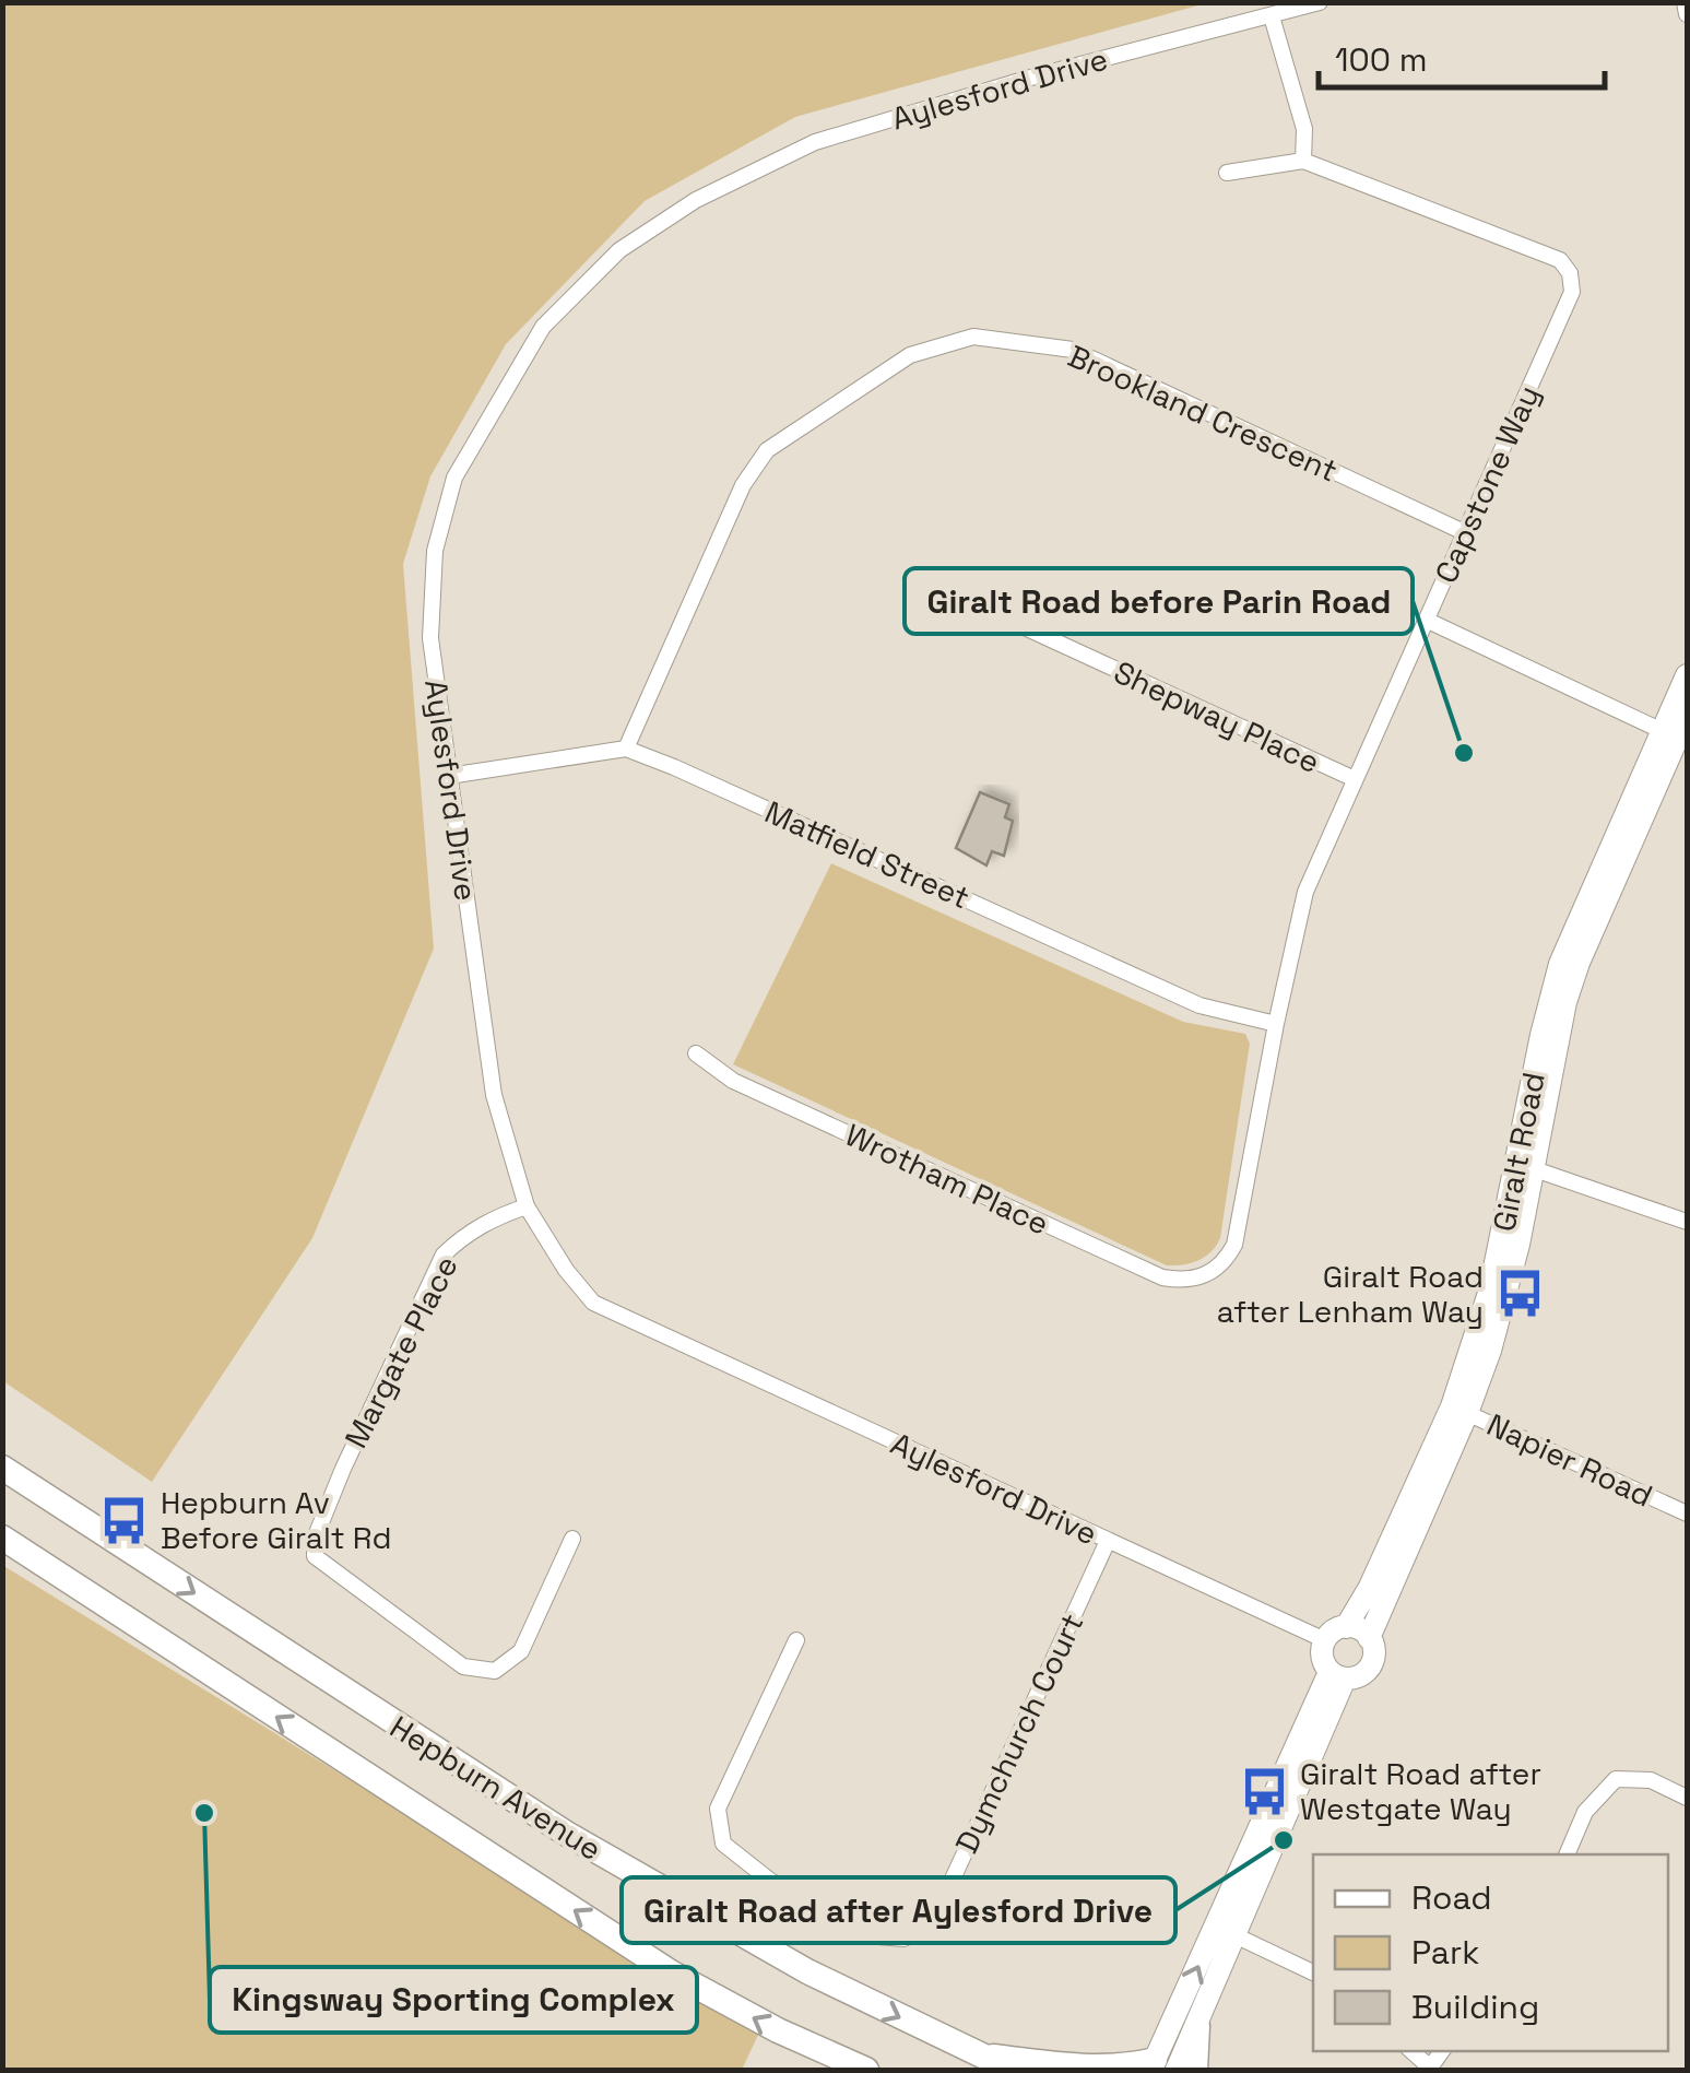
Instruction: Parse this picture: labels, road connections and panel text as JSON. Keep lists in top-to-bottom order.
{
  "streets": {
    "main road": ["Hepburn Avenue"],
    "street": [
      "Aylesford Drive",
      "Brookland Crescent",
      "Capstone Way",
      "Shepway Place",
      "Matfield Street",
      "Giralt Road",
      "Wrotham Place",
      "Margate Place",
      "Napier Road",
      "Dymchurch Court"
    ]
  },
  "crossings": [
    ["Aylesford Drive", "Giralt Road"],
    ["Aylesford Drive", "Margate Place"],
    ["Aylesford Drive", "Dymchurch Court"],
    ["Brookland Crescent", "Capstone Way"],
    ["Brookland Crescent", "Matfield Street"],
    ["Capstone Way", "Shepway Place"],
    ["Capstone Way", "Matfield Street"],
    ["Capstone Way", "Wrotham Place"],
    ["Giralt Road", "Napier Road"]
  ],
  "places": {
    "other": ["Giralt Road before Parin Road", "Kingsway Sporting Complex", "Giralt Road after Aylesford Drive"],
    "bus stop": ["Giralt Road after Lenham Way", "Hepburn Av Before Giralt Rd", "Giralt Road after Westgate Way"]
  },
  "legend": ["Road", "Park", "Building"],
  "scale_bar": "100 m"
}
